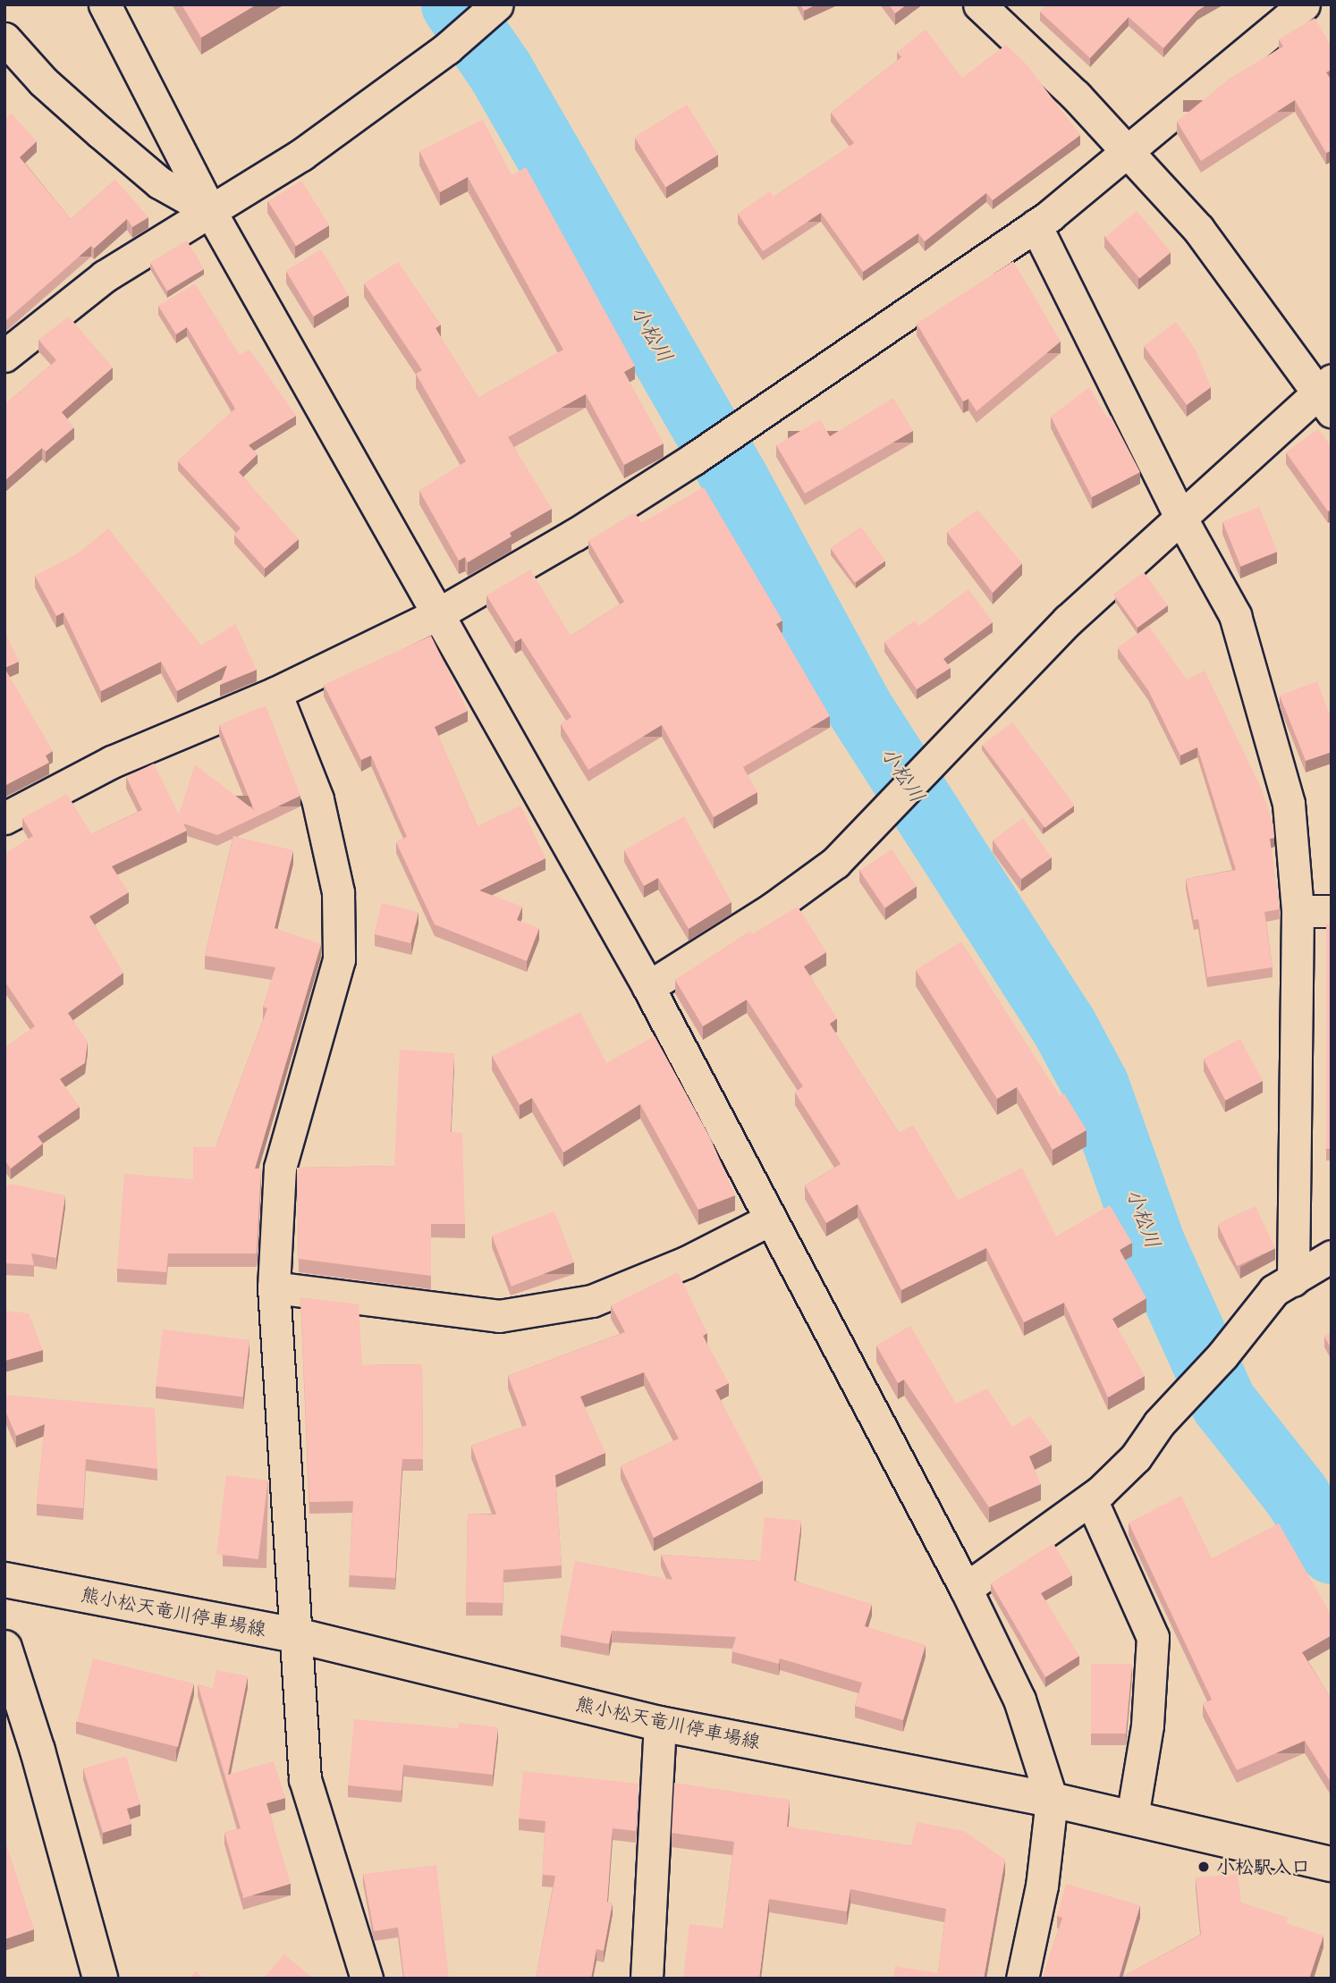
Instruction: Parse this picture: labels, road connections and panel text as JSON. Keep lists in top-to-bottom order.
{
  "streets": {
    "main road": ["熊小松天竜川停車場線"]
  },
  "water": ["小松川"],
  "places": ["小松駅入口"]
}
